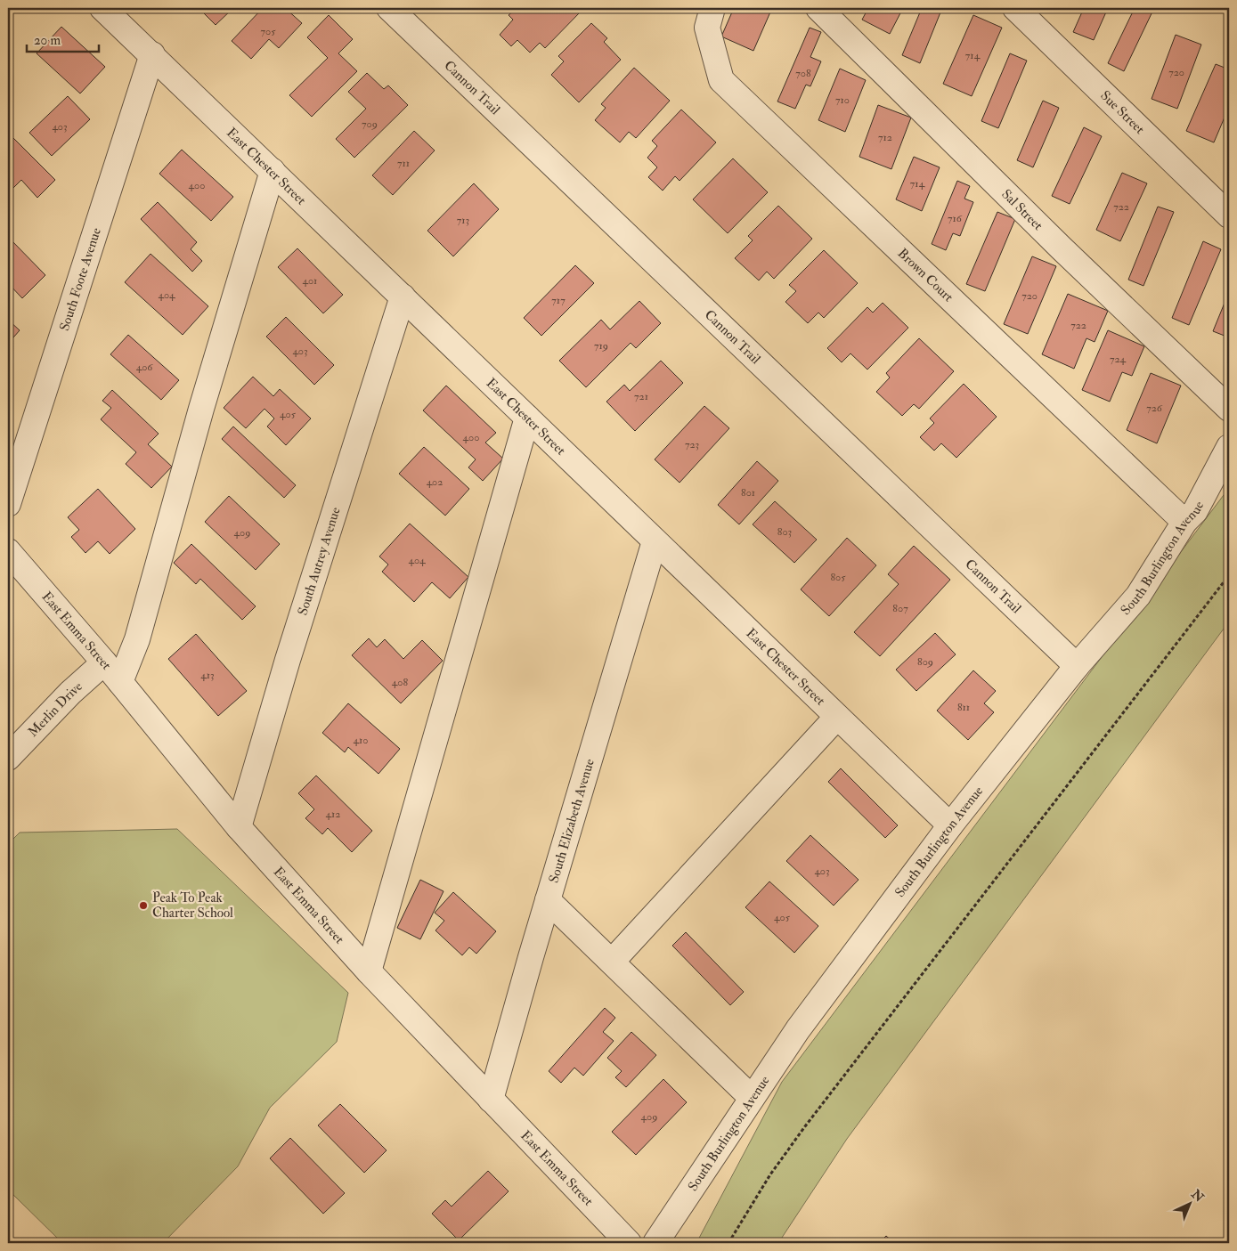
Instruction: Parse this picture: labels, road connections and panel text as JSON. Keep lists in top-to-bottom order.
{
  "streets": {
    "street": [
      "Cannon Trail",
      "Sue Street",
      "East Chester Street",
      "Sal Street",
      "Brown Court",
      "South Foote Avenue",
      "South Burlington Avenue",
      "South Autrey Avenue",
      "East Emma Street",
      "Merlin Drive",
      "South Elizabeth Avenue"
    ]
  },
  "crossings": [
    ["Cannon Trail", "South Burlington Avenue"],
    ["East Chester Street", "South Foote Avenue"],
    ["East Chester Street", "South Burlington Avenue"],
    ["East Chester Street", "South Autrey Avenue"],
    ["East Chester Street", "South Elizabeth Avenue"],
    ["Brown Court", "South Burlington Avenue"],
    ["South Autrey Avenue", "East Emma Street"],
    ["East Emma Street", "Merlin Drive"],
    ["East Emma Street", "South Elizabeth Avenue"]
  ],
  "places": ["Peak To Peak Charter School"],
  "house_numbers": [
    "705",
    "714",
    "720",
    "708",
    "710",
    "709",
    "403",
    "712",
    "711",
    "714",
    "400",
    "722",
    "716",
    "713",
    "401",
    "404",
    "720",
    "717",
    "722",
    "719",
    "403",
    "724",
    "406",
    "721",
    "726",
    "405",
    "400",
    "723",
    "402",
    "801",
    "803",
    "409",
    "404",
    "805",
    "807",
    "809",
    "413",
    "408",
    "811",
    "410",
    "412",
    "403",
    "405",
    "409"
  ],
  "scale_bar": "20 m",
  "north": "top right"
}
